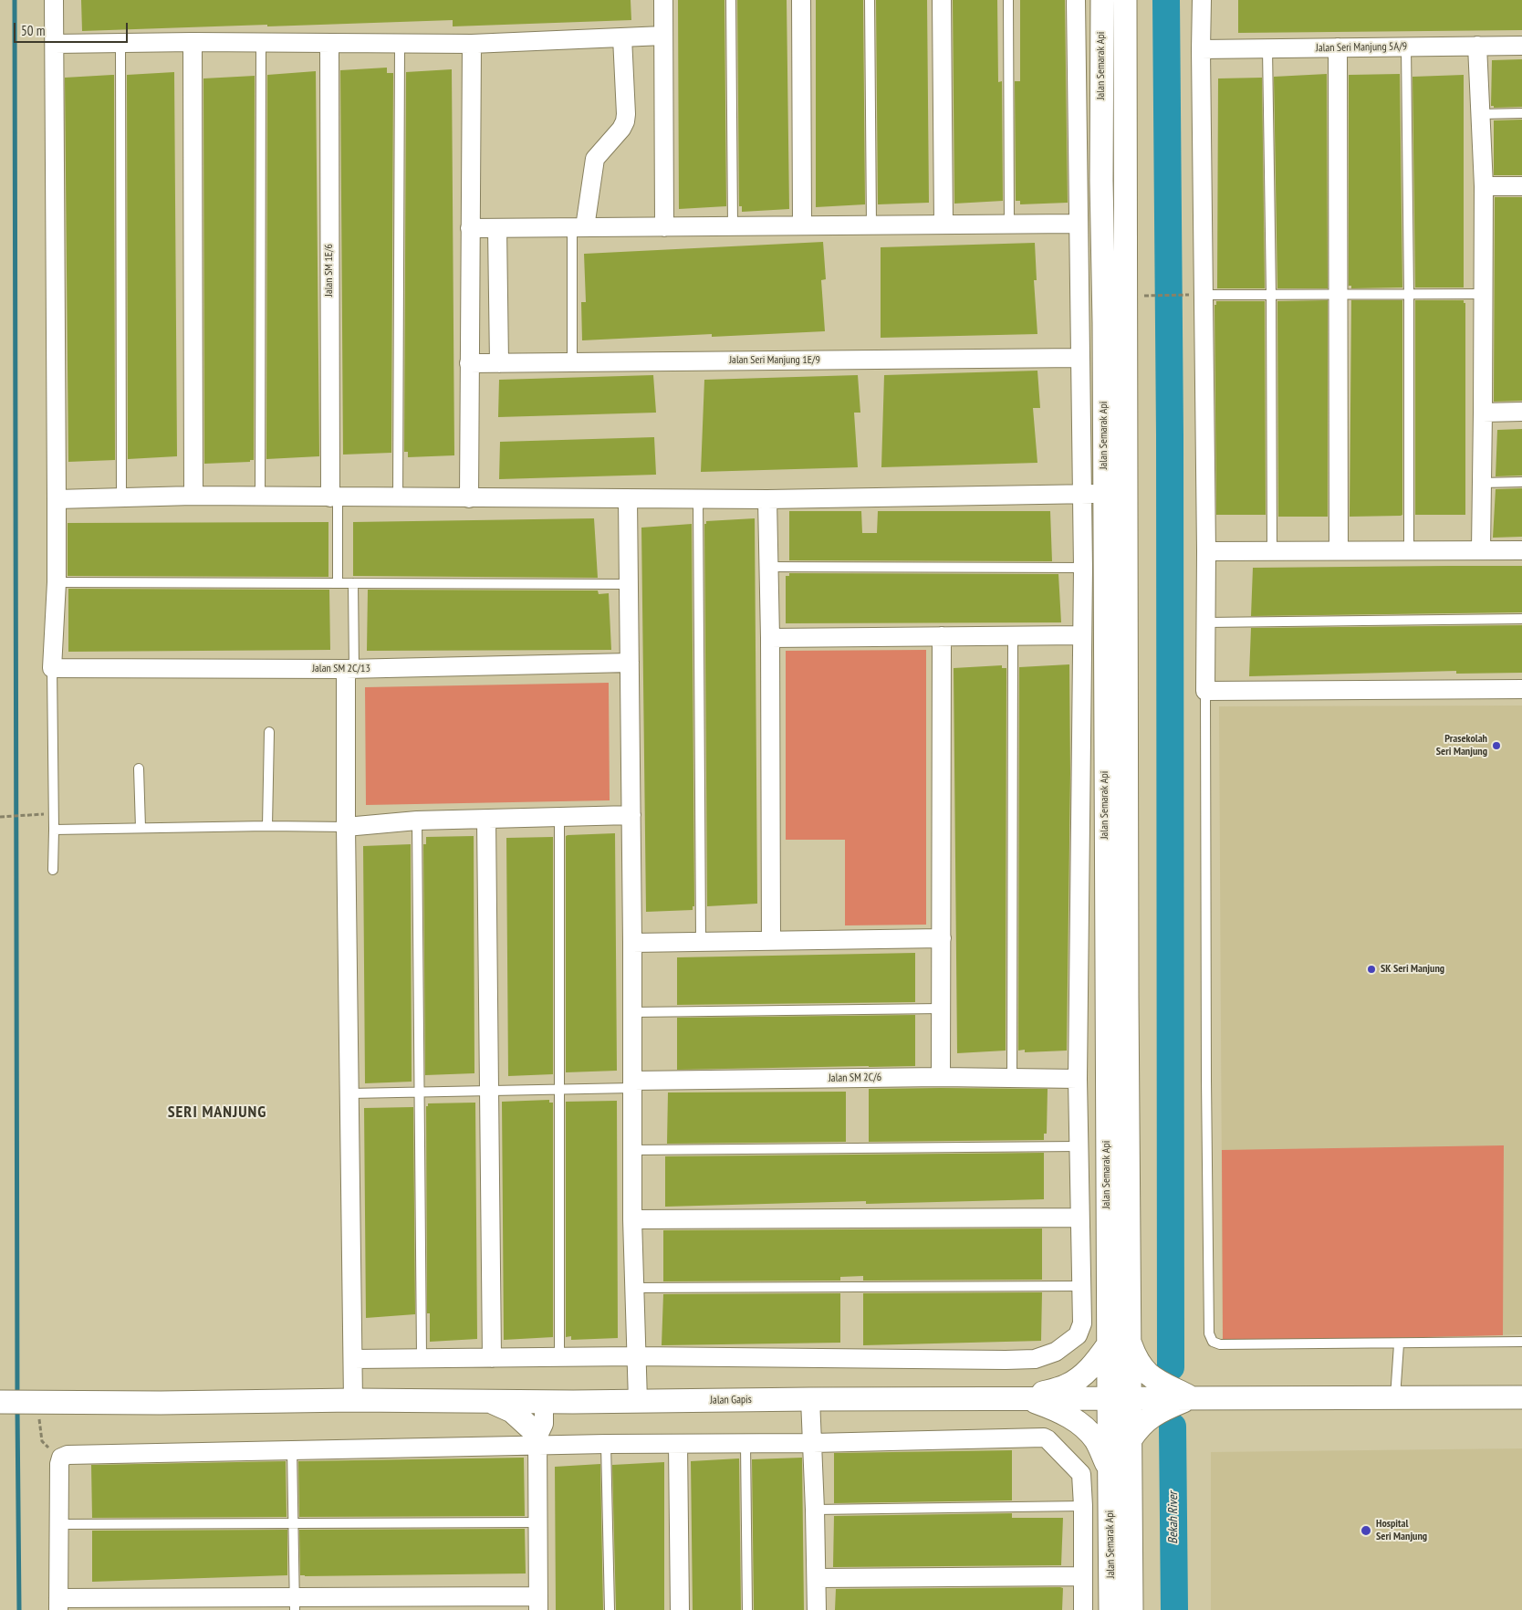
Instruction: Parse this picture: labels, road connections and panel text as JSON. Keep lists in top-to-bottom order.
{
  "streets": {
    "street": [
      "Jalan Seri Manjung 5A/9",
      "Jalan Semarak Api",
      "Jalan SM 1E/6",
      "Jalan Seri Manjung 1E/9",
      "Jalan SM 2C/13",
      "Jalan SM 2C/6",
      "Jalan Gapis"
    ]
  },
  "crossings": [
    ["Jalan Semarak Api", "Jalan Gapis"]
  ],
  "districts": ["SERI MANJUNG"],
  "water": ["Bekah River"],
  "places": ["Prasekolah Seri Manjung", "SK Seri Manjung", "Hospital Seri Manjung"],
  "scale_bar": "50 m"
}
